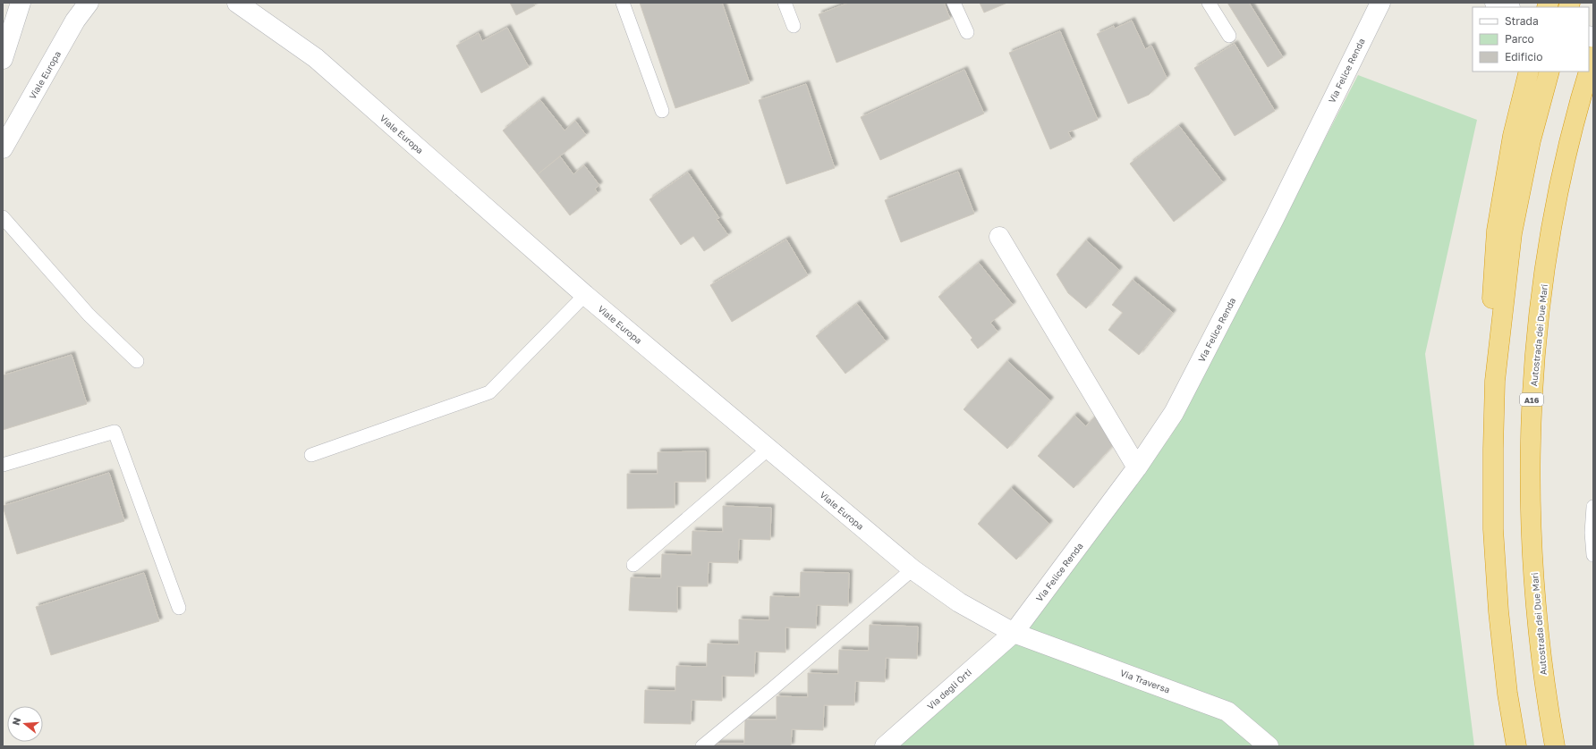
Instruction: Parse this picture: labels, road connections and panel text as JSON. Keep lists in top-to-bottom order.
{
  "streets": {
    "highway": ["Autostrada dei Due Mari", "A16"],
    "street": [
      "Via Felice Renda",
      "Viale Europa",
      "Via Traversa",
      "Via degli Orti"
    ]
  },
  "crossings": [
    ["Via Felice Renda", "Viale Europa"],
    ["Via Felice Renda", "Via Traversa"],
    ["Via Felice Renda", "Via degli Orti"],
    ["Viale Europa", "Via Traversa"],
    ["Viale Europa", "Via degli Orti"],
    ["Via Traversa", "Via degli Orti"]
  ],
  "legend": ["Strada", "Parco", "Edificio"],
  "north": "left"
}
